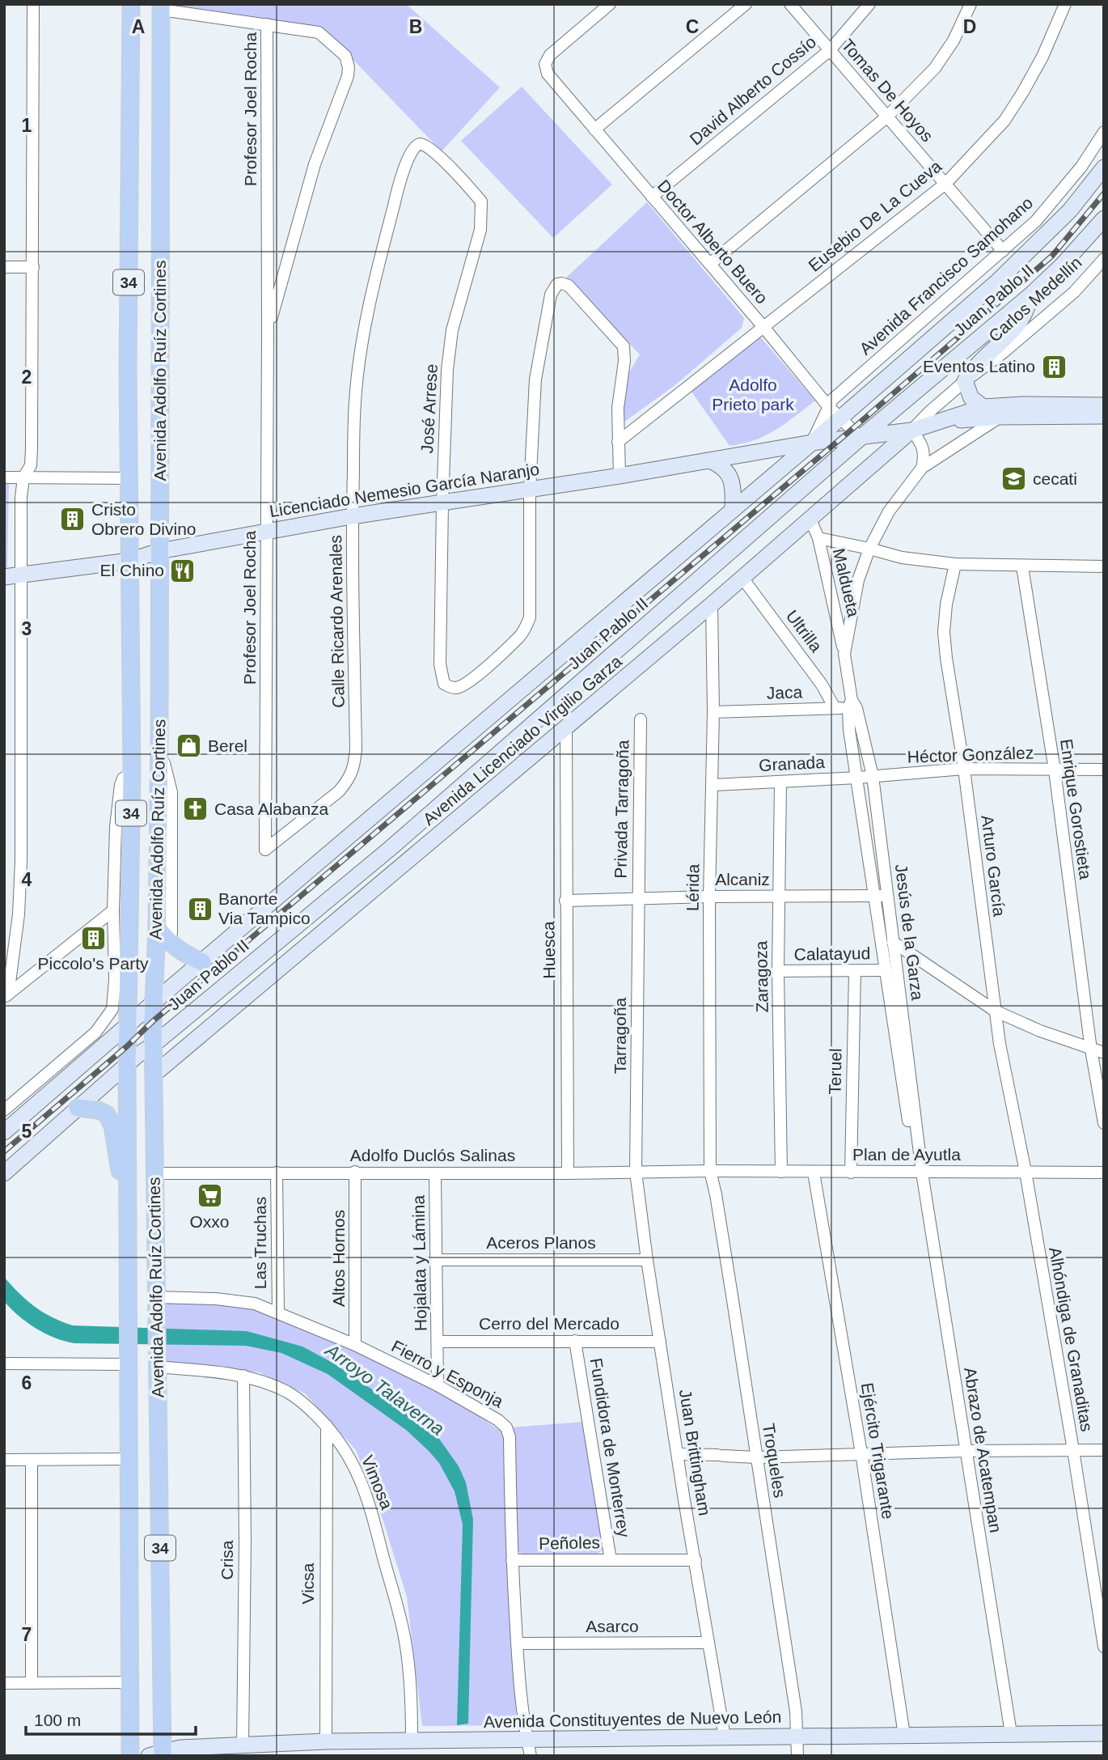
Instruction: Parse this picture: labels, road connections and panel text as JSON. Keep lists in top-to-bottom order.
{
  "streets": {
    "main road": [
      "34",
      "Juan Pablo II",
      "Avenida Adolfo Ruíz Cortines",
      "Licenciado Nemesio García Naranjo",
      "Avenida Licenciado Virgilio Garza",
      "Avenida Constituyentes de Nuevo León"
    ],
    "street": [
      "David Alberto Cossío",
      "Tomas De Hoyos",
      "Profesor Joel Rocha",
      "Eusebio De La Cueva",
      "Doctor Alberto Buero",
      "Avenida Francisco Samohano",
      "Carlos Medellín",
      "José Arrese",
      "Maldueta",
      "Calle Ricardo Arenales",
      "Ultrilla",
      "Jaca",
      "Héctor González",
      "Granada",
      "Privada Tarragoña",
      "Enrique Gorostieta",
      "Arturo García",
      "Alcaniz",
      "Lérida",
      "Jesús de la Garza",
      "Huesca",
      "Calatayud",
      "Zaragoza",
      "Tarragoña",
      "Teruel",
      "Plan de Ayutla",
      "Adolfo Duclós Salinas",
      "Las Truchas",
      "Aceros Planos",
      "Altos Hornos",
      "Hojalata y Lámina",
      "Cerro del Mercado",
      "Alhóndiga de Granaditas",
      "Fierro y Esponja",
      "Fundidora de Monterrey",
      "Abrazo de Acatempan",
      "Ejército Trigarante",
      "Juan Brittingham",
      "Troqueles",
      "Vimosa",
      "Peñoles",
      "Crisa",
      "Vicsa",
      "Asarco"
    ]
  },
  "crossings": [
    ["David Alberto Cossío", "Tomas De Hoyos"],
    ["David Alberto Cossío", "Doctor Alberto Buero"],
    ["Tomas De Hoyos", "Eusebio De La Cueva"],
    ["Tomas De Hoyos", "Avenida Francisco Samohano"],
    ["Profesor Joel Rocha", "Licenciado Nemesio García Naranjo"],
    ["Profesor Joel Rocha", "Calle Ricardo Arenales"],
    ["Eusebio De La Cueva", "Doctor Alberto Buero"],
    ["Doctor Alberto Buero", "Avenida Francisco Samohano"],
    ["Doctor Alberto Buero", "Juan Pablo II"],
    ["Doctor Alberto Buero", "Licenciado Nemesio García Naranjo"],
    ["Avenida Francisco Samohano", "Juan Pablo II"],
    ["Avenida Francisco Samohano", "Licenciado Nemesio García Naranjo"],
    ["Carlos Medellín", "Licenciado Nemesio García Naranjo"],
    ["Carlos Medellín", "Avenida Licenciado Virgilio Garza"],
    ["Juan Pablo II", "Avenida Adolfo Ruíz Cortines"],
    ["Juan Pablo II", "Licenciado Nemesio García Naranjo"],
    ["Avenida Adolfo Ruíz Cortines", "Licenciado Nemesio García Naranjo"],
    ["Avenida Adolfo Ruíz Cortines", "Avenida Licenciado Virgilio Garza"],
    ["Avenida Adolfo Ruíz Cortines", "Adolfo Duclós Salinas"],
    ["Avenida Adolfo Ruíz Cortines", "Fierro y Esponja"],
    ["Avenida Adolfo Ruíz Cortines", "Vimosa"],
    ["Avenida Adolfo Ruíz Cortines", "Avenida Constituyentes de Nuevo León"],
    ["José Arrese", "Licenciado Nemesio García Naranjo"],
    ["José Arrese", "Calle Ricardo Arenales"],
    ["Licenciado Nemesio García Naranjo", "Calle Ricardo Arenales"],
    ["Licenciado Nemesio García Naranjo", "Avenida Licenciado Virgilio Garza"],
    ["Maldueta", "Avenida Licenciado Virgilio Garza"],
    ["Maldueta", "Jesús de la Garza"],
    ["Ultrilla", "Jaca"],
    ["Ultrilla", "Avenida Licenciado Virgilio Garza"],
    ["Jaca", "Lérida"],
    ["Jaca", "Jesús de la Garza"],
    ["Avenida Licenciado Virgilio Garza", "Lérida"],
    ["Avenida Licenciado Virgilio Garza", "Huesca"],
    ["Héctor González", "Granada"],
    ["Héctor González", "Enrique Gorostieta"],
    ["Héctor González", "Arturo García"],
    ["Héctor González", "Jesús de la Garza"],
    ["Granada", "Lérida"],
    ["Granada", "Jesús de la Garza"],
    ["Granada", "Zaragoza"],
    ["Privada Tarragoña", "Alcaniz"],
    ["Privada Tarragoña", "Tarragoña"],
    ["Arturo García", "Plan de Ayutla"],
    ["Arturo García", "Alhóndiga de Granaditas"],
    ["Alcaniz", "Lérida"],
    ["Alcaniz", "Jesús de la Garza"],
    ["Alcaniz", "Huesca"],
    ["Alcaniz", "Zaragoza"],
    ["Alcaniz", "Tarragoña"],
    ["Lérida", "Plan de Ayutla"],
    ["Lérida", "Adolfo Duclós Salinas"],
    ["Lérida", "Troqueles"],
    ["Jesús de la Garza", "Calatayud"],
    ["Jesús de la Garza", "Plan de Ayutla"],
    ["Jesús de la Garza", "Abrazo de Acatempan"],
    ["Huesca", "Adolfo Duclós Salinas"],
    ["Calatayud", "Zaragoza"],
    ["Calatayud", "Teruel"],
    ["Zaragoza", "Plan de Ayutla"],
    ["Tarragoña", "Adolfo Duclós Salinas"],
    ["Tarragoña", "Juan Brittingham"],
    ["Teruel", "Plan de Ayutla"],
    ["Plan de Ayutla", "Adolfo Duclós Salinas"],
    ["Plan de Ayutla", "Alhóndiga de Granaditas"],
    ["Plan de Ayutla", "Abrazo de Acatempan"],
    ["Plan de Ayutla", "Ejército Trigarante"],
    ["Plan de Ayutla", "Troqueles"],
    ["Adolfo Duclós Salinas", "Las Truchas"],
    ["Adolfo Duclós Salinas", "Altos Hornos"],
    ["Adolfo Duclós Salinas", "Hojalata y Lámina"],
    ["Adolfo Duclós Salinas", "Juan Brittingham"],
    ["Adolfo Duclós Salinas", "Troqueles"],
    ["Las Truchas", "Fierro y Esponja"],
    ["Aceros Planos", "Hojalata y Lámina"],
    ["Aceros Planos", "Juan Brittingham"],
    ["Altos Hornos", "Fierro y Esponja"],
    ["Hojalata y Lámina", "Cerro del Mercado"],
    ["Hojalata y Lámina", "Fierro y Esponja"],
    ["Cerro del Mercado", "Fundidora de Monterrey"],
    ["Cerro del Mercado", "Juan Brittingham"],
    ["Fierro y Esponja", "Peñoles"],
    ["Fierro y Esponja", "Asarco"],
    ["Fierro y Esponja", "Avenida Constituyentes de Nuevo León"],
    ["Fundidora de Monterrey", "Peñoles"],
    ["Abrazo de Acatempan", "Avenida Constituyentes de Nuevo León"],
    ["Ejército Trigarante", "Avenida Constituyentes de Nuevo León"],
    ["Juan Brittingham", "Peñoles"],
    ["Juan Brittingham", "Asarco"],
    ["Juan Brittingham", "Avenida Constituyentes de Nuevo León"],
    ["Troqueles", "Avenida Constituyentes de Nuevo León"],
    ["Vimosa", "Crisa"],
    ["Vimosa", "Vicsa"],
    ["Vimosa", "Avenida Constituyentes de Nuevo León"],
    ["Crisa", "Avenida Constituyentes de Nuevo León"],
    ["Vicsa", "Avenida Constituyentes de Nuevo León"]
  ],
  "water": ["Arroyo Talaverna"],
  "parks": ["Adolfo Prieto park"],
  "places": {
    "building": [
      "Eventos Latino",
      "Cristo Obrero Divino",
      "Banorte Via Tampico",
      "Piccolo's Party"
    ],
    "school or university": ["cecati"],
    "restaurant": ["El Chino"],
    "shop": ["Berel"],
    "church": ["Casa Alabanza"],
    "supermarket": ["Oxxo"]
  },
  "scale_bar": "100 m",
  "grid": {
    "columns": [
      "A",
      "B",
      "C",
      "D"
    ],
    "rows": [
      "1",
      "2",
      "3",
      "4",
      "5",
      "6",
      "7"
    ]
  }
}
